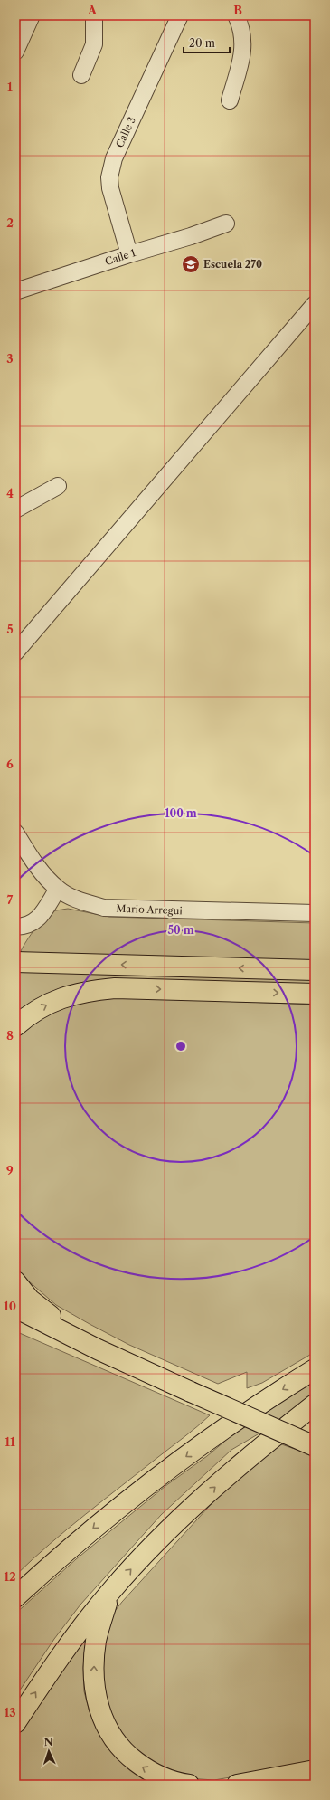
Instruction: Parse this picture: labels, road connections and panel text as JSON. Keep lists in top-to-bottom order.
{
  "streets": {
    "street": ["Calle 3", "Calle 1", "Mario Arregui"]
  },
  "crossings": [
    ["Calle 3", "Calle 1"]
  ],
  "places": {
    "school or university": ["Escuela 270"]
  },
  "scale_bar": "20 m",
  "north": "top",
  "grid": {
    "columns": ["A", "B"],
    "rows": [
      "1",
      "2",
      "3",
      "4",
      "5",
      "6",
      "7",
      "8",
      "9",
      "10",
      "11",
      "12",
      "13"
    ]
  },
  "rings": ["100 m", "50 m"]
}
